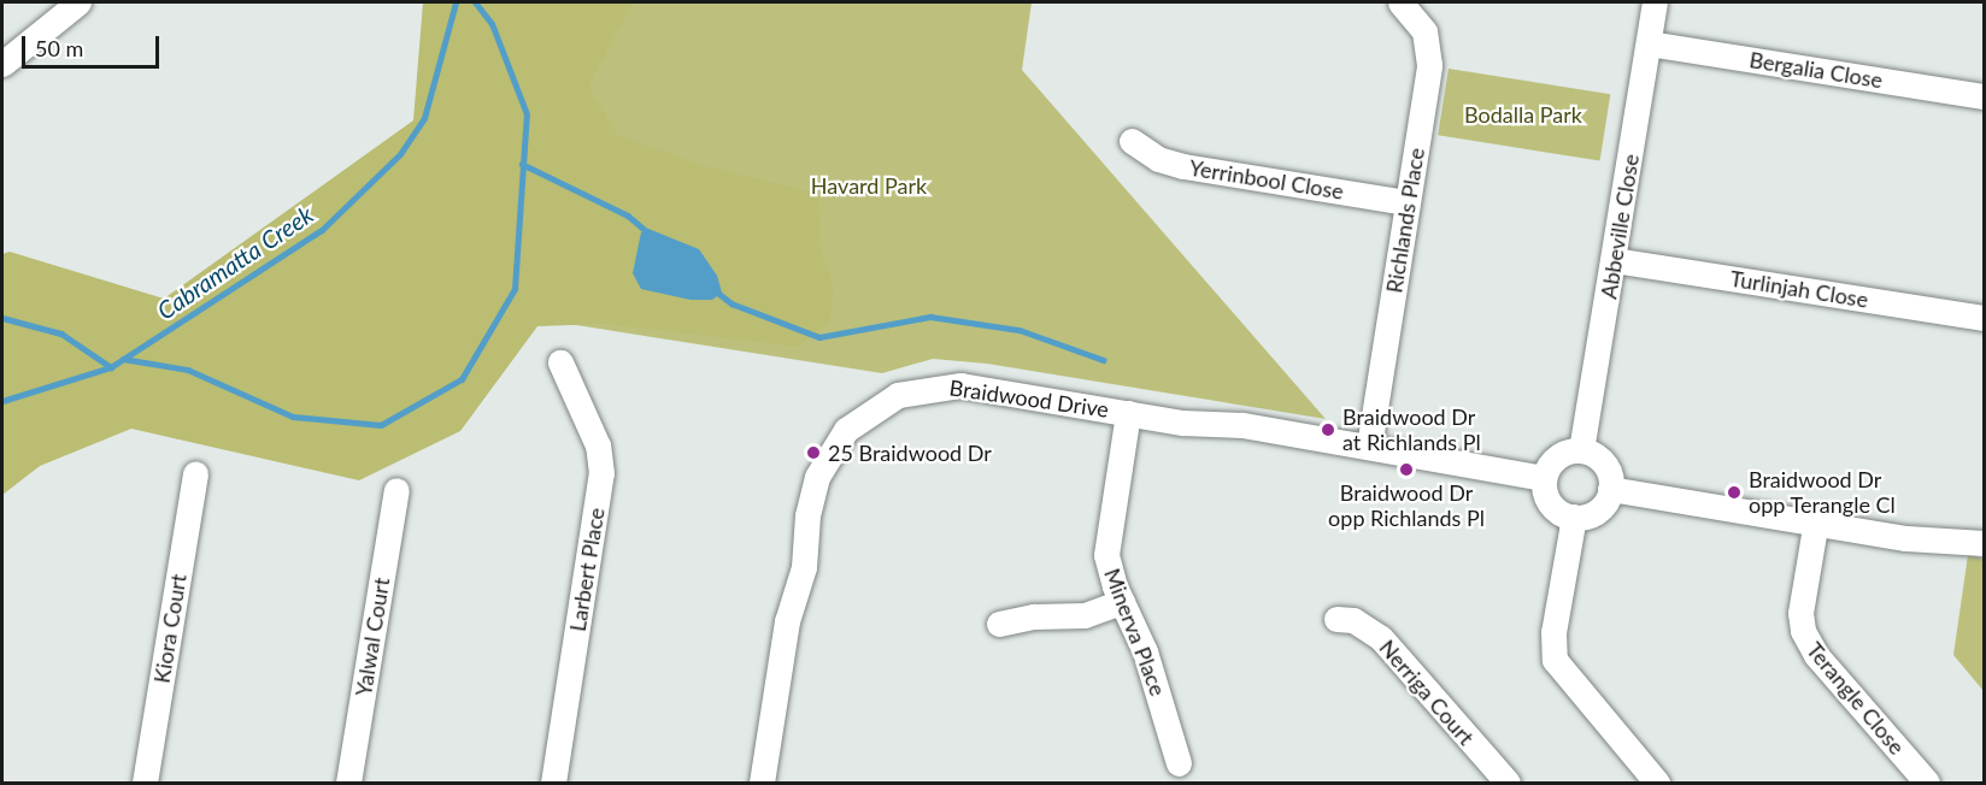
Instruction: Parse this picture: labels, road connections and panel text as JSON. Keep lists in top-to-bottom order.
{
  "streets": {
    "street": [
      "Bergalia Close",
      "Yerrinbool Close",
      "Richlands Place",
      "Abbeville Close",
      "Turlinjah Close",
      "Braidwood Drive",
      "Larbert Place",
      "Kiora Court",
      "Minerva Place",
      "Yalwal Court",
      "Nerriga Court",
      "Terangle Close"
    ]
  },
  "crossings": [
    ["Bergalia Close", "Abbeville Close"],
    ["Yerrinbool Close", "Richlands Place"],
    ["Richlands Place", "Braidwood Drive"],
    ["Abbeville Close", "Turlinjah Close"],
    ["Abbeville Close", "Braidwood Drive"],
    ["Braidwood Drive", "Minerva Place"]
  ],
  "water": ["Cabramatta Creek"],
  "parks": ["Bodalla Park", "Havard Park"],
  "places": [
    "Braidwood Dr at Richlands Pl",
    "25 Braidwood Dr",
    "Braidwood Dr opp Richlands Pl",
    "Braidwood Dr opp Terangle Cl"
  ],
  "scale_bar": "50 m"
}
